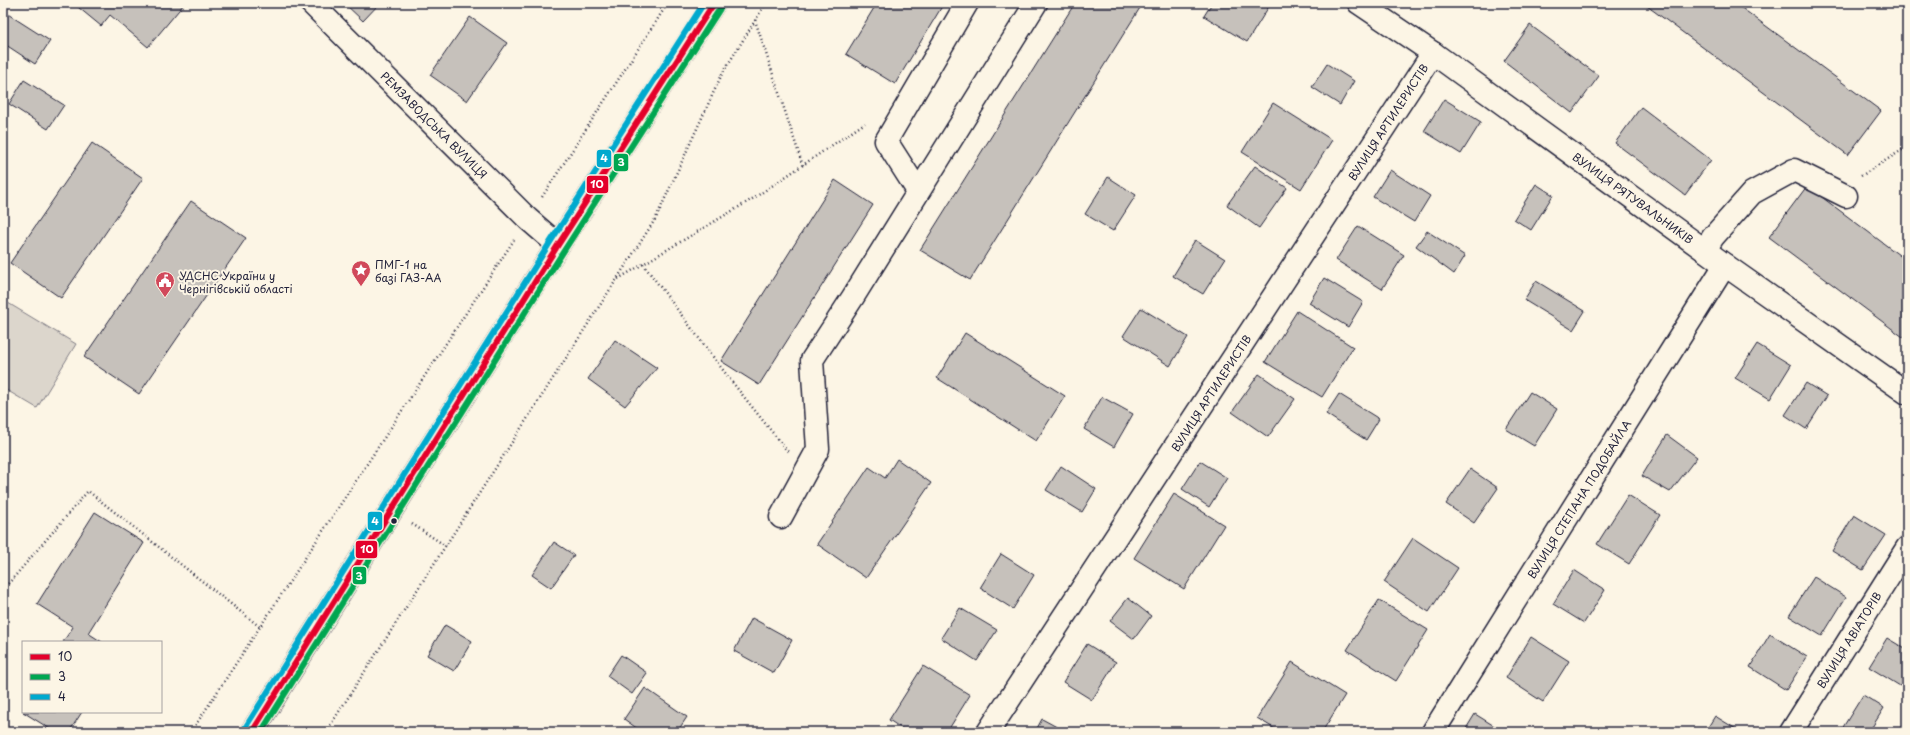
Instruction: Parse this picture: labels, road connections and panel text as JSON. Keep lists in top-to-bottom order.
{
  "streets": {
    "street": [
      "ВУЛИЦЯ АРТИЛЕРИСТІВ",
      "РЕМЗАВОДСЬКА ВУЛИЦЯ",
      "ВУЛИЦЯ РЯТУВАЛЬНИКІВ",
      "ВУЛИЦЯ СТЕПАНА ПОДОБАЙЛА",
      "ВУЛИЦЯ АВІАТОРІВ"
    ]
  },
  "crossings": [
    ["ВУЛИЦЯ АРТИЛЕРИСТІВ", "ВУЛИЦЯ РЯТУВАЛЬНИКІВ"],
    ["ВУЛИЦЯ РЯТУВАЛЬНИКІВ", "ВУЛИЦЯ СТЕПАНА ПОДОБАЙЛА"]
  ],
  "places": {
    "place": ["ПМГ-1 на базі ГАЗ-АА"],
    "public building": ["УДСНС України у Чернігівській області"]
  },
  "lines": ["transit line 10", "transit line 4", "transit line 3"],
  "legend": ["10", "3", "4"]
}
